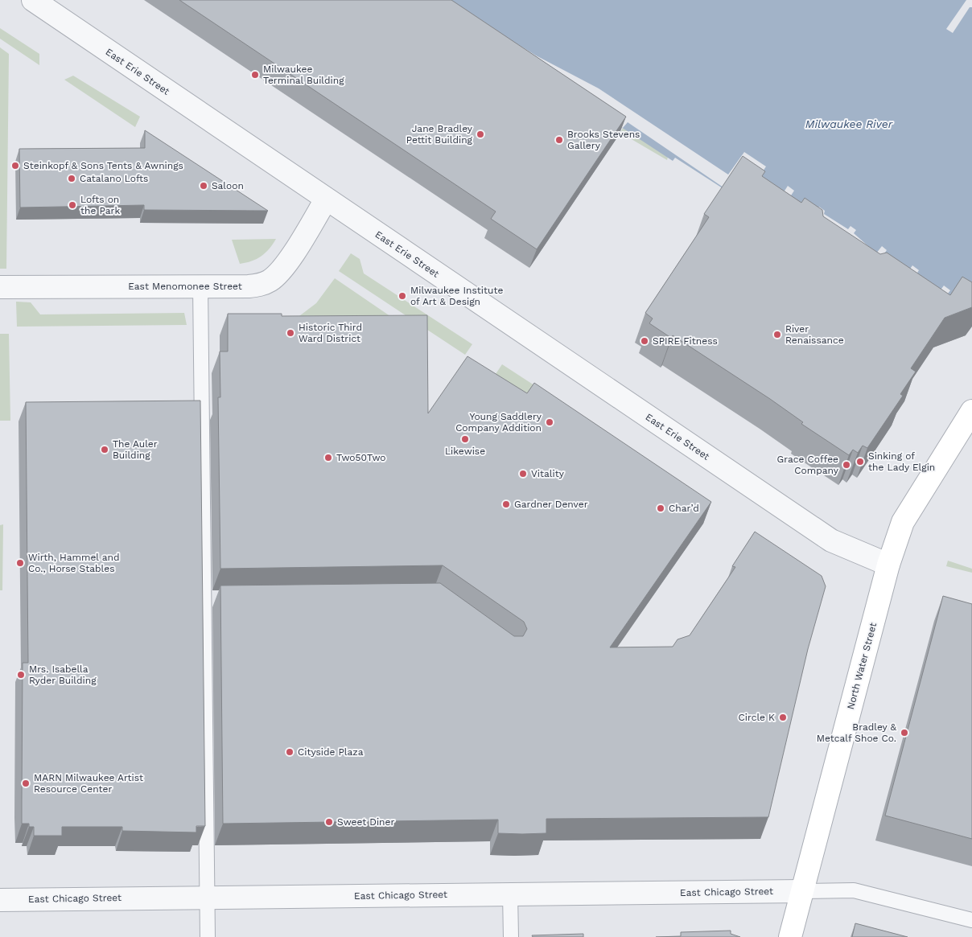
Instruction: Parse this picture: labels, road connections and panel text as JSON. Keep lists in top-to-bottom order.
{
  "streets": {
    "main road": ["North Water Street"],
    "street": ["East Erie Street", "East Menomonee Street", "East Chicago Street"]
  },
  "crossings": [
    ["East Erie Street", "East Menomonee Street"],
    ["East Erie Street", "North Water Street"],
    ["North Water Street", "East Chicago Street"]
  ],
  "water": ["Milwaukee River"],
  "places": [
    "Milwaukee Terminal Building",
    "Jane Bradley Pettit Building",
    "Brooks Stevens Gallery",
    "Steinkopf & Sons Tents & Awnings",
    "Catalano Lofts",
    "Saloon",
    "Lofts on the Park",
    "Milwaukee Institute of Art & Design",
    "Historic Third Ward District",
    "River Renaissance",
    "SPIRE Fitness",
    "Young Saddlery Company Addition",
    "Likewise",
    "The Auler Building",
    "Two50Two",
    "Sinking of the Lady Elgin",
    "Grace Coffee Company",
    "Vitality",
    "Gardner Denver",
    "Char’d",
    "Wirth, Hammel and Co., Horse Stables",
    "Mrs. Isabella Ryder Building",
    "Circle K",
    "Bradley & Metcalf Shoe Co.",
    "Cityside Plaza",
    "MARN Milwaukee Artist Resource Center",
    "Sweet Diner"
  ]
}
